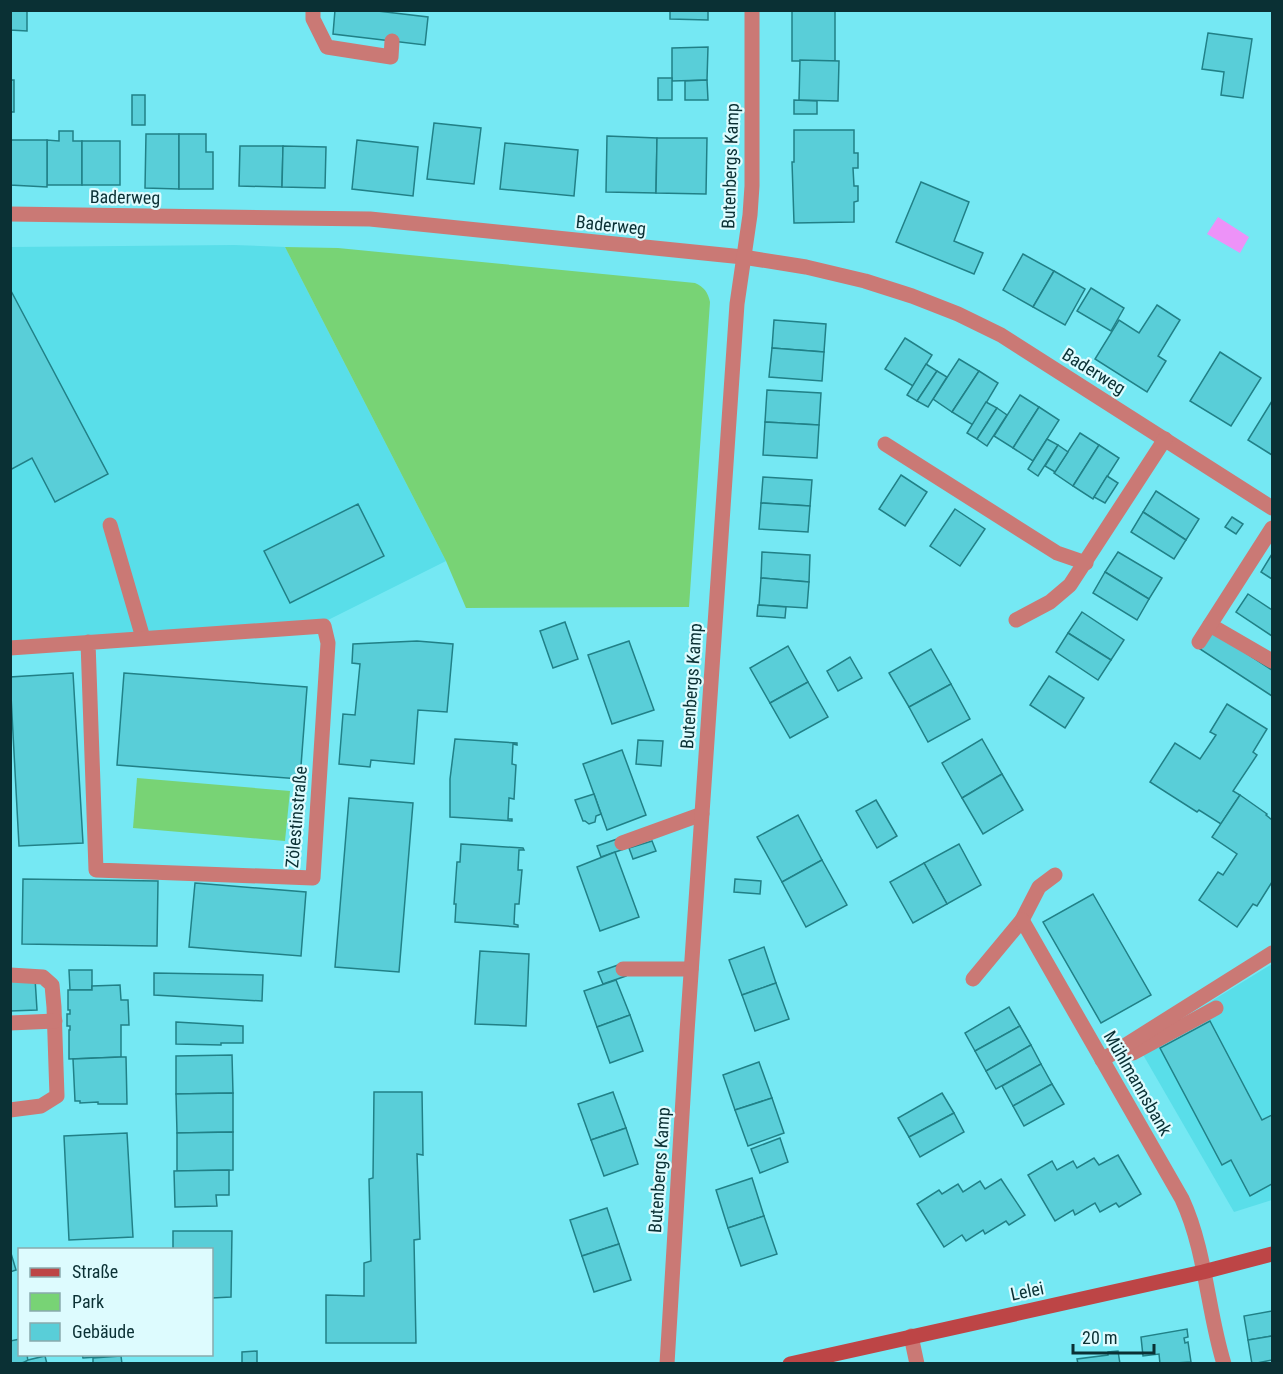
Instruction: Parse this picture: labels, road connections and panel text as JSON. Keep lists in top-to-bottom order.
{
  "streets": {
    "street": [
      "Butenbergs Kamp",
      "Baderweg",
      "Zölestinstraße",
      "Mühlmannsbank",
      "Lelei"
    ]
  },
  "crossings": [
    ["Butenbergs Kamp", "Baderweg"],
    ["Mühlmannsbank", "Lelei"]
  ],
  "legend": ["Straße", "Park", "Gebäude"],
  "scale_bar": "20 m"
}
